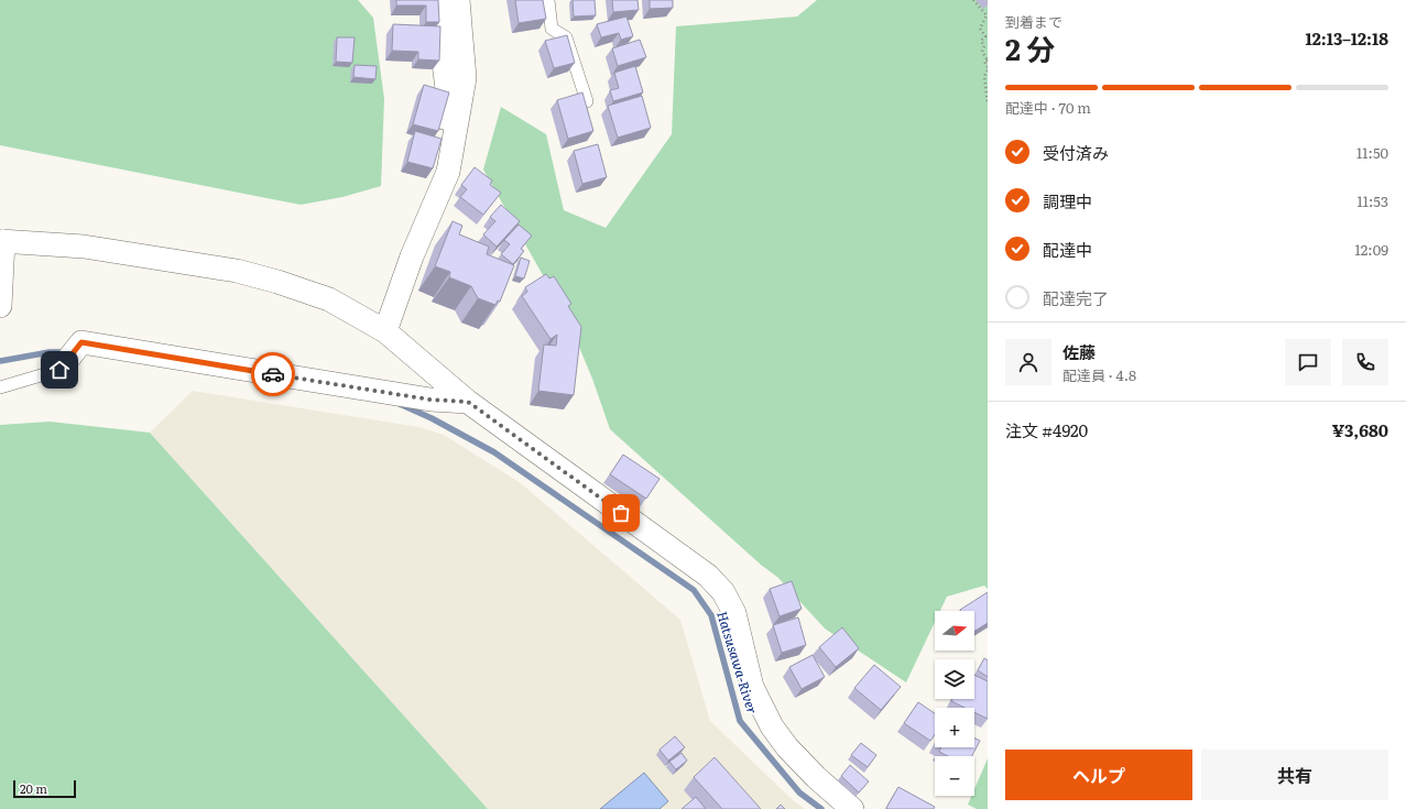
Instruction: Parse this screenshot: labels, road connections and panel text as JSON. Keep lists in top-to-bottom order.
{
  "water": ["Hatsusawa-River"],
  "scale_bar": "20 m",
  "north": "right",
  "page": {
    "heading": ["2 分", "到着まで", "12:13–12:18"],
    "panel": [
      "佐藤",
      "配達員 · 4.8",
      "注文 #4920",
      "¥3,680"
    ],
    "bar": "配達中 · 70 m",
    "list": [
      ["受付済み", "11:50"],
      ["調理中", "11:53"],
      ["配達中", "12:09"],
      "配達完了"
    ],
    "map_buttons": ["+", "−"],
    "buttons": ["ヘルプ", "共有"],
    "scale": "20 m"
  }
}
